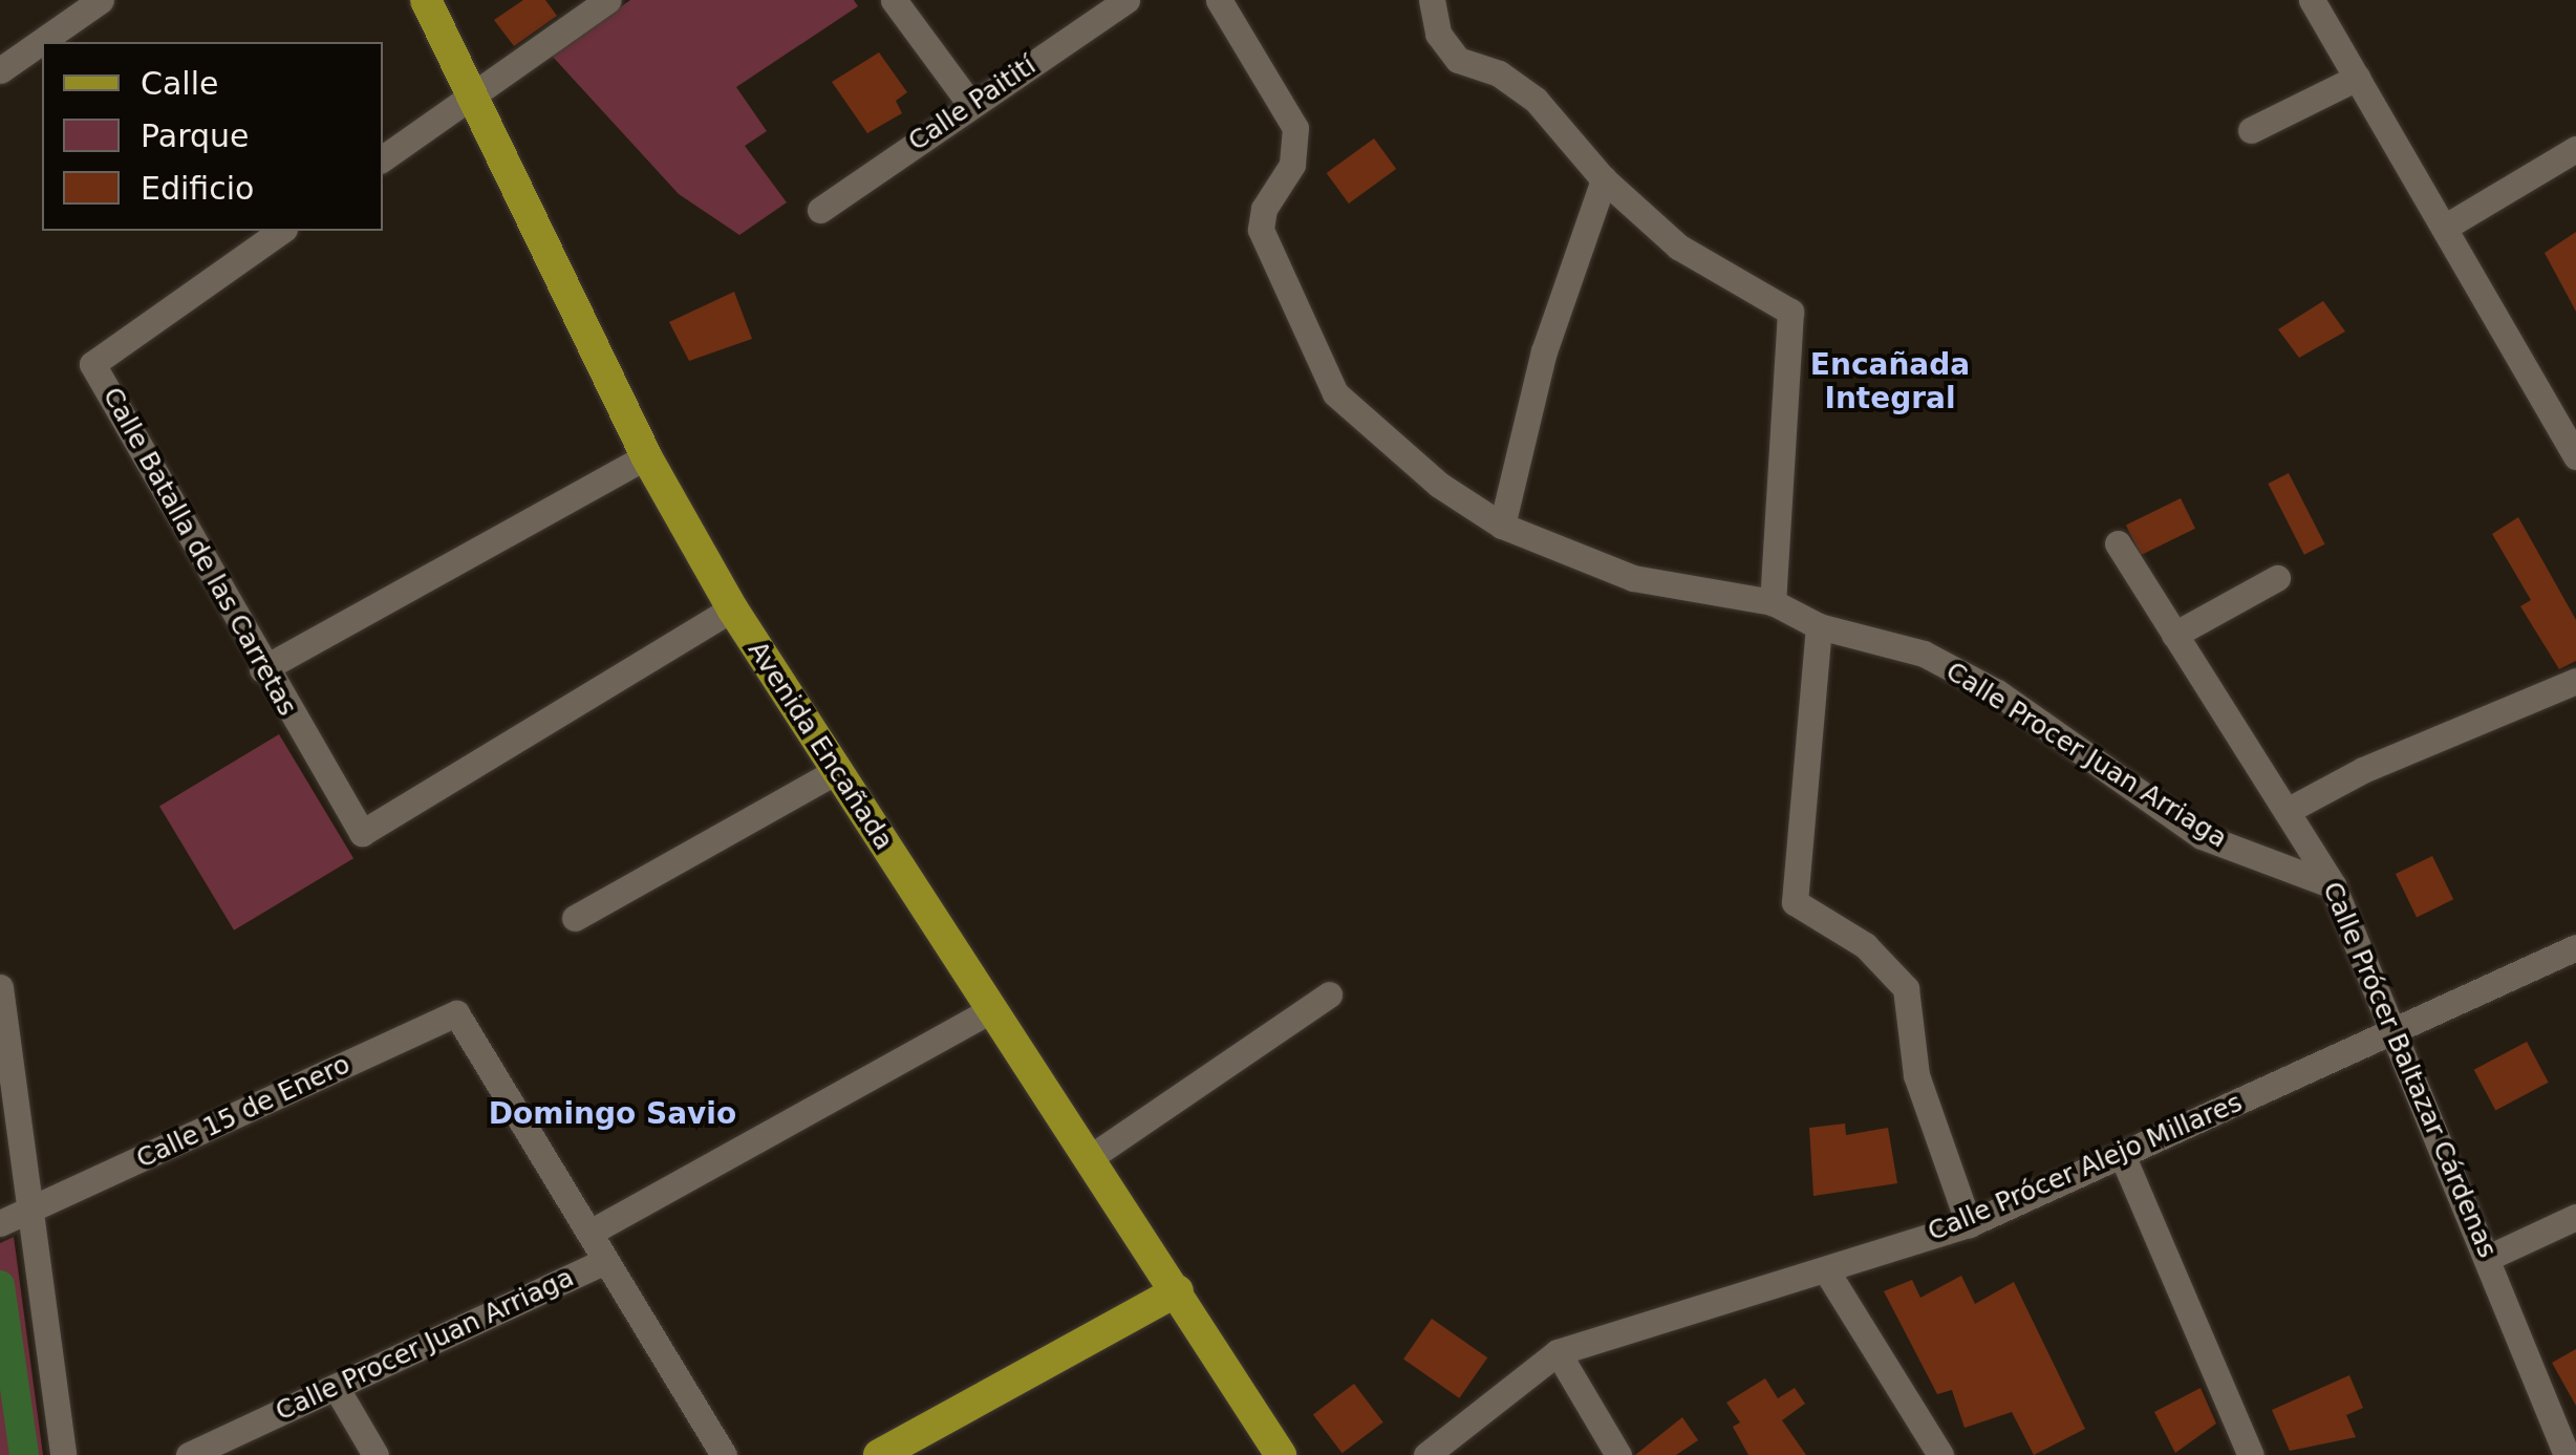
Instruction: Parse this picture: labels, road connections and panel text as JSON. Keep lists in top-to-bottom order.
{
  "streets": {
    "main road": ["Avenida Encañada"],
    "street": [
      "Calle Paitití",
      "Calle Batalla de las Carretas",
      "Calle Procer Juan Arriaga",
      "Calle Prócer Baltazar Cárdenas",
      "Calle 15 de Enero",
      "Calle Prócer Alejo Millares"
    ]
  },
  "crossings": [
    ["Calle Batalla de las Carretas", "Avenida Encañada"],
    ["Avenida Encañada", "Calle Procer Juan Arriaga"],
    ["Calle Procer Juan Arriaga", "Calle Prócer Baltazar Cárdenas"],
    ["Calle Procer Juan Arriaga", "Calle 15 de Enero"],
    ["Calle Prócer Baltazar Cárdenas", "Calle Prócer Alejo Millares"]
  ],
  "districts": ["Encañada Integral", "Domingo Savio"],
  "legend": ["Calle", "Parque", "Edificio"]
}
